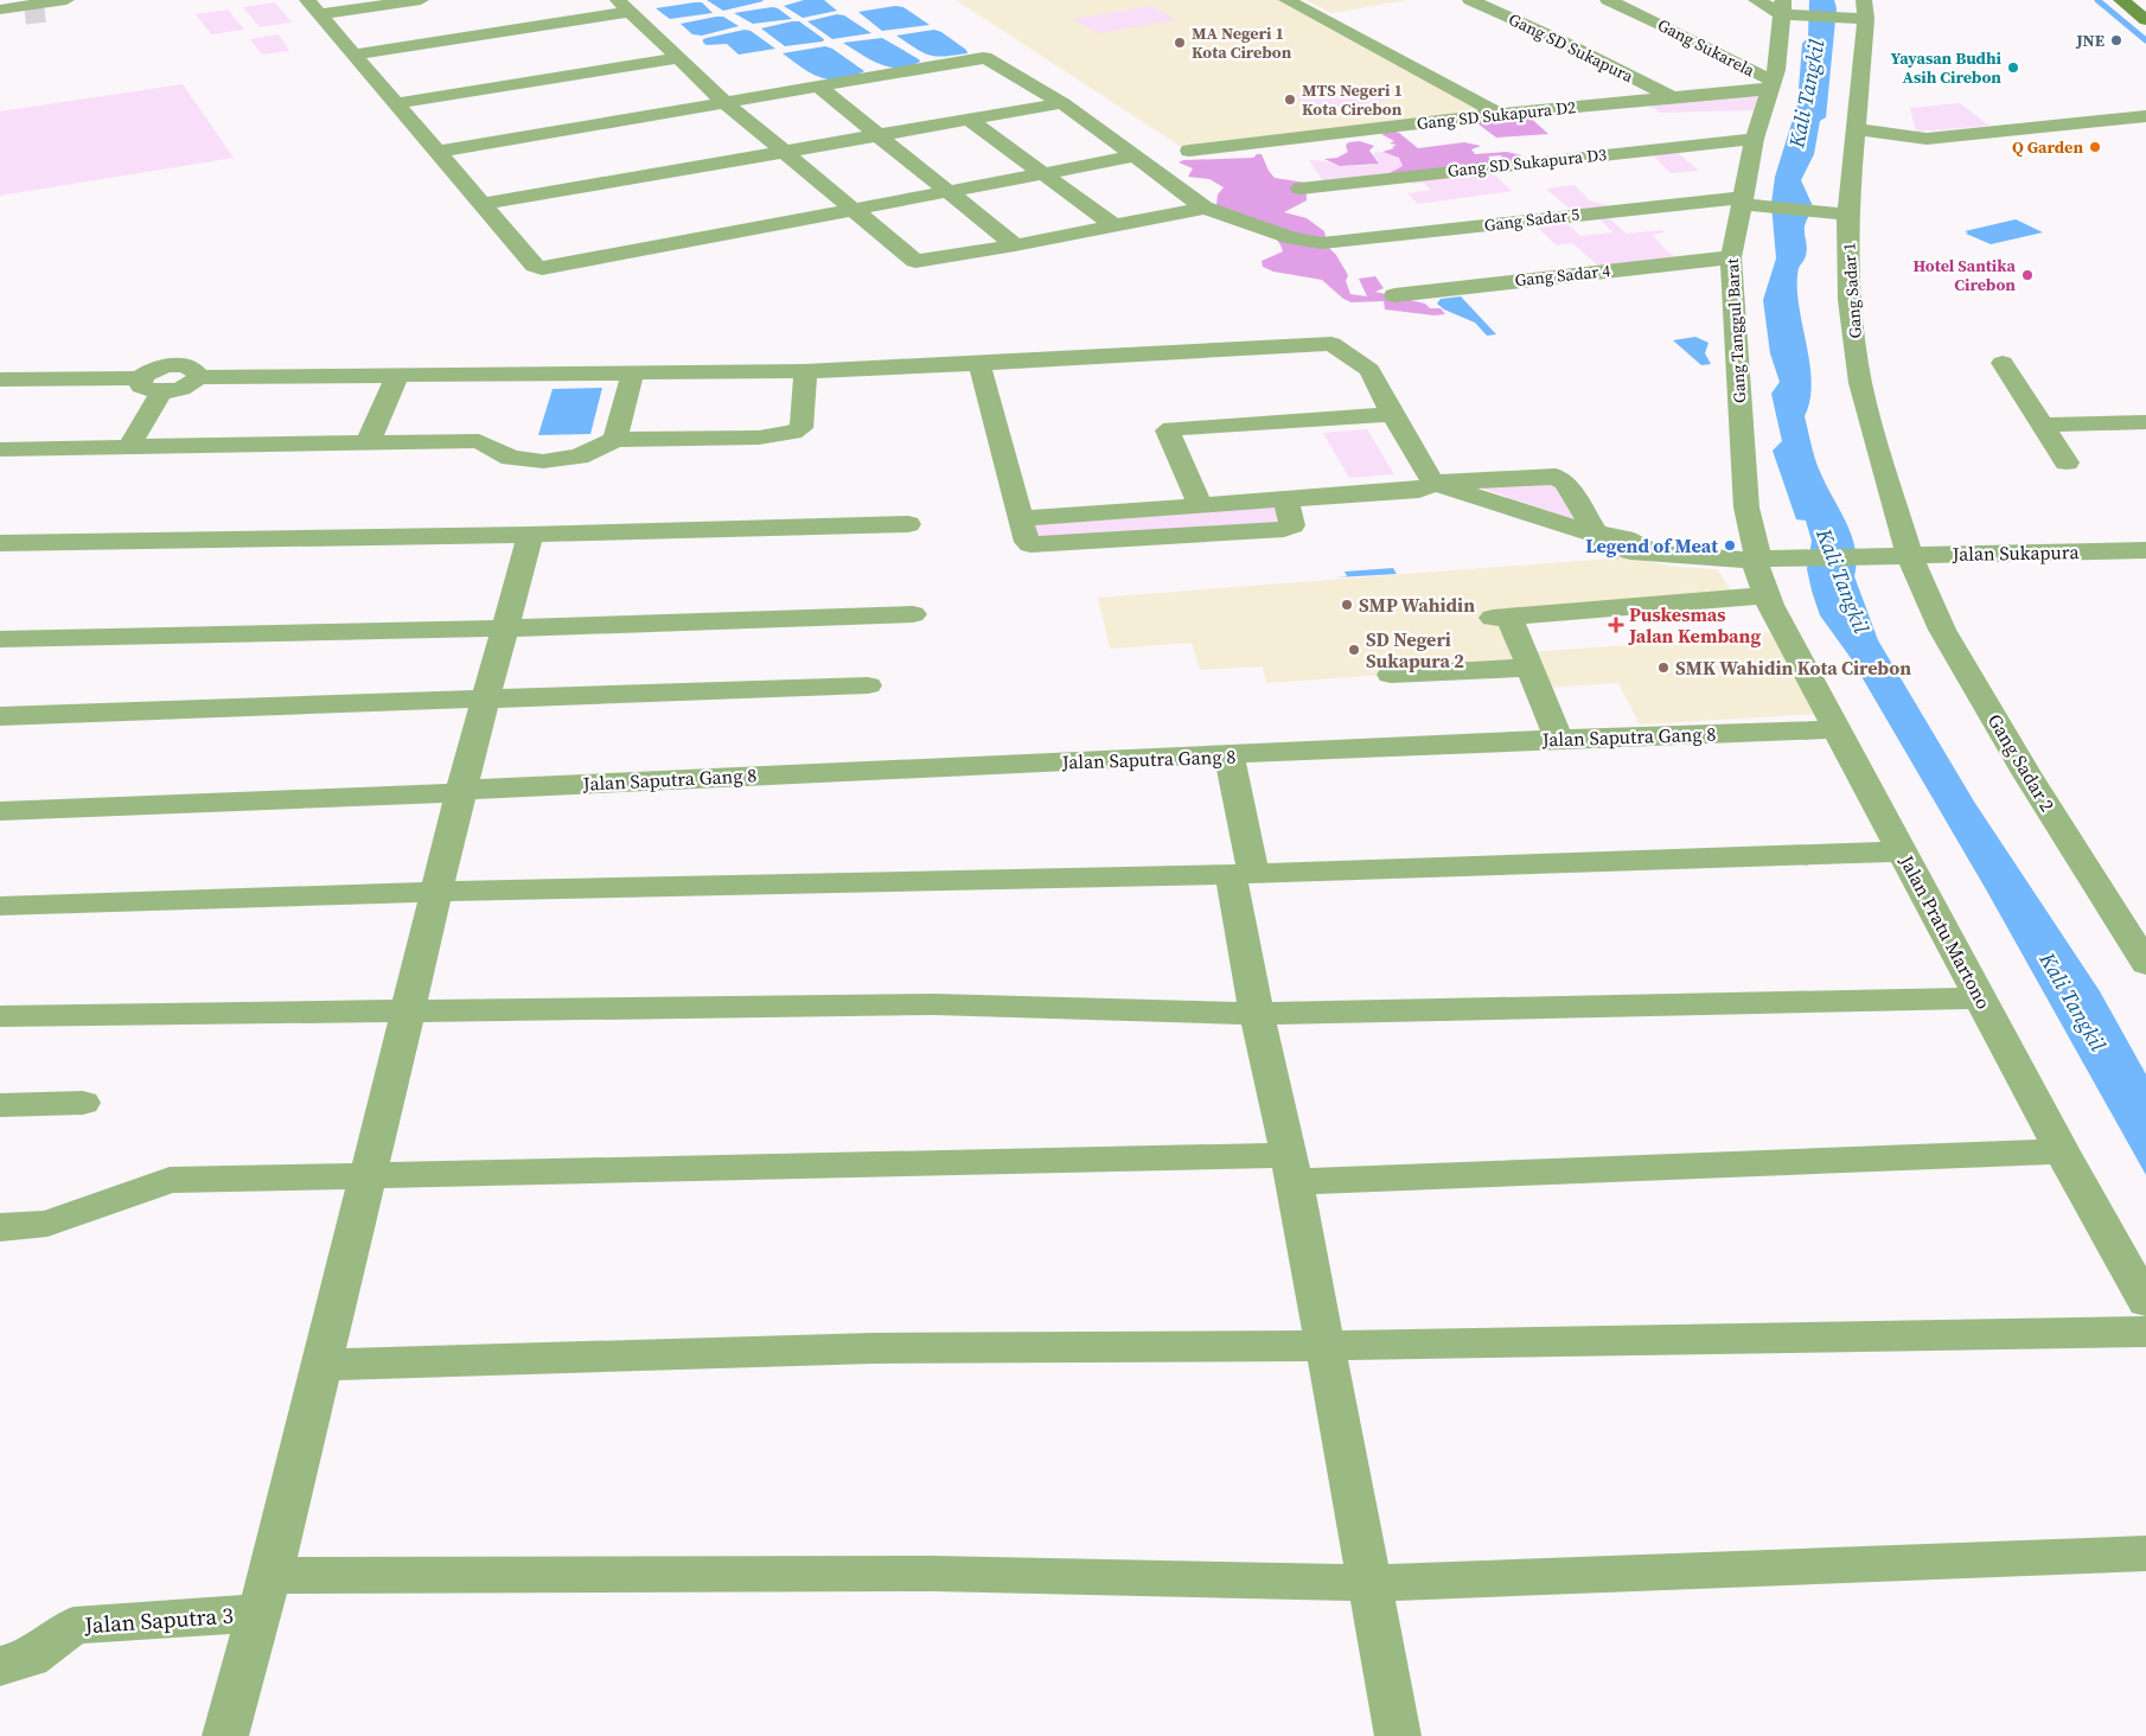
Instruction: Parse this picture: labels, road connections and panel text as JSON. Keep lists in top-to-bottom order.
{
  "streets": {
    "street": [
      "Gang SD Sukapura",
      "Gang Sukarela",
      "Gang SD Sukapura D2",
      "Gang SD Sukapura D3",
      "Gang Sadar 5",
      "Gang Sadar 4",
      "Gang Sadar 1",
      "Gang Tanggul Barat",
      "Jalan Sukapura",
      "Jalan Saputra Gang 8",
      "Gang Sadar 2",
      "Jalan Pratu Martono",
      "Jalan Saputra 3"
    ]
  },
  "crossings": [
    ["Gang SD Sukapura", "Gang SD Sukapura D2"],
    ["Gang Sukarela", "Gang SD Sukapura D2"],
    ["Gang Sukarela", "Gang Tanggul Barat"],
    ["Gang SD Sukapura D2", "Gang Tanggul Barat"],
    ["Gang SD Sukapura D3", "Gang Tanggul Barat"],
    ["Gang Sadar 5", "Gang Sadar 1"],
    ["Gang Sadar 5", "Gang Tanggul Barat"],
    ["Gang Sadar 4", "Gang Tanggul Barat"],
    ["Gang Sadar 1", "Jalan Sukapura"],
    ["Gang Sadar 1", "Gang Sadar 2"],
    ["Gang Tanggul Barat", "Jalan Sukapura"],
    ["Gang Tanggul Barat", "Jalan Pratu Martono"],
    ["Jalan Sukapura", "Gang Sadar 2"],
    ["Jalan Sukapura", "Jalan Pratu Martono"],
    ["Jalan Saputra Gang 8", "Jalan Pratu Martono"]
  ],
  "water": ["Kali Tangkil"],
  "places": {
    "other": [
      "JNE",
      "MA Negeri 1 Kota Cirebon",
      "Yayasan Budhi Asih Cirebon",
      "MTS Negeri 1 Kota Cirebon",
      "Q Garden",
      "Hotel Santika Cirebon",
      "Legend of Meat",
      "SMP Wahidin",
      "SD Negeri Sukapura 2",
      "SMK Wahidin Kota Cirebon"
    ],
    "health": ["Puskesmas Jalan Kembang"]
  }
}
